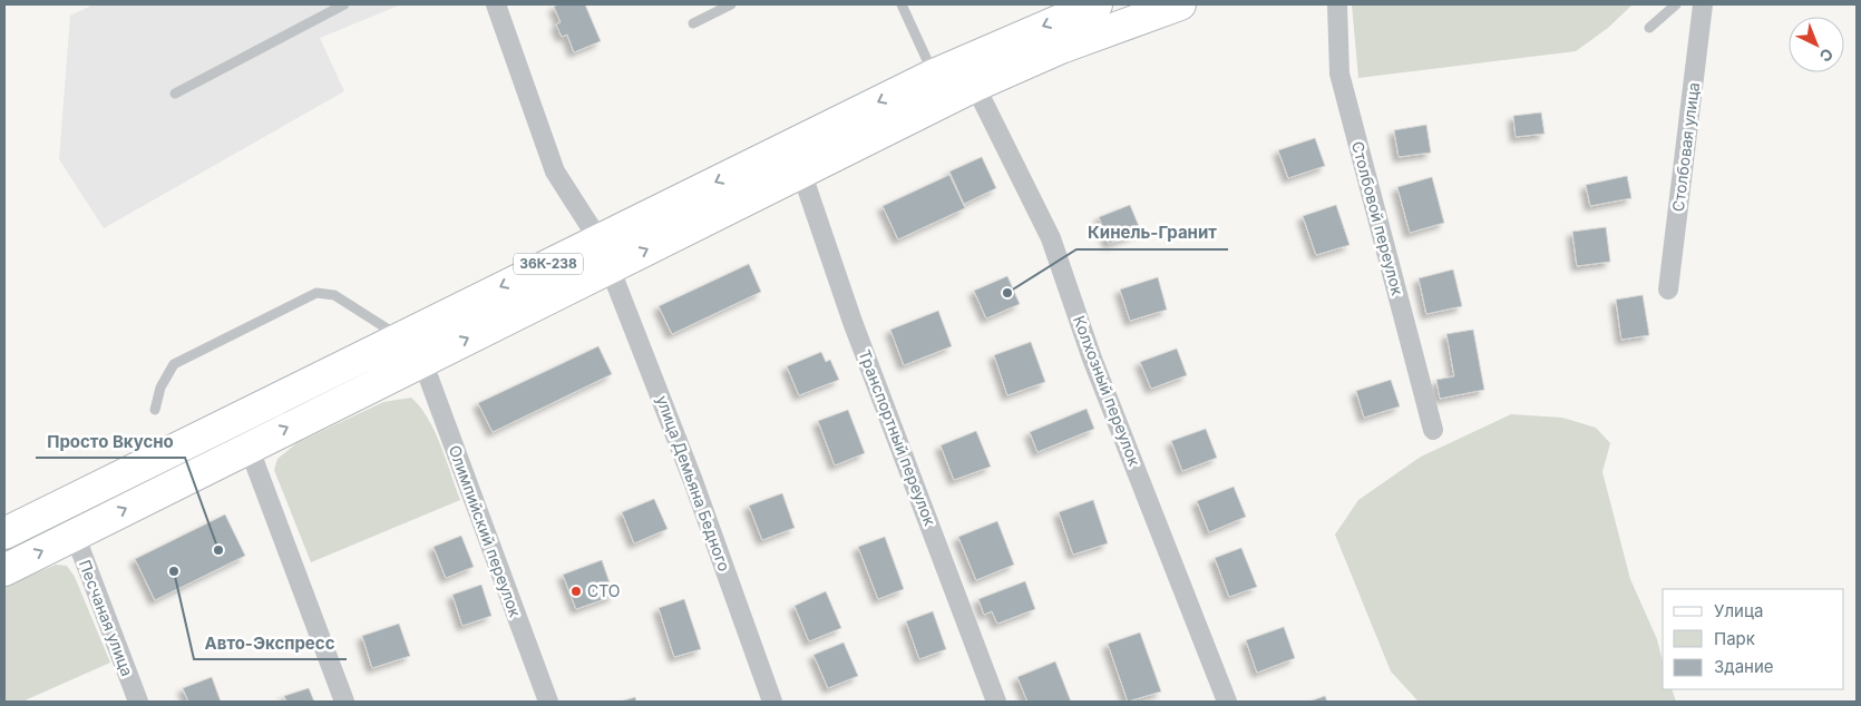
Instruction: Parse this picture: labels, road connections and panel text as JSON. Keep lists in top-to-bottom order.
{
  "streets": {
    "main road": ["36К-238"],
    "street": [
      "Столбовая улица",
      "Столбовой переулок",
      "Колхозный переулок",
      "Транспортный переулок",
      "улица Демьяна Бедного",
      "Олимпийский переулок",
      "Песчаная улица"
    ]
  },
  "places": [
    "Кинель-Гранит",
    "Просто Вкусно",
    "Авто-Экспресс",
    "СТО"
  ],
  "legend": ["Улица", "Парк", "Здание"],
  "north": "bottom right"
}
